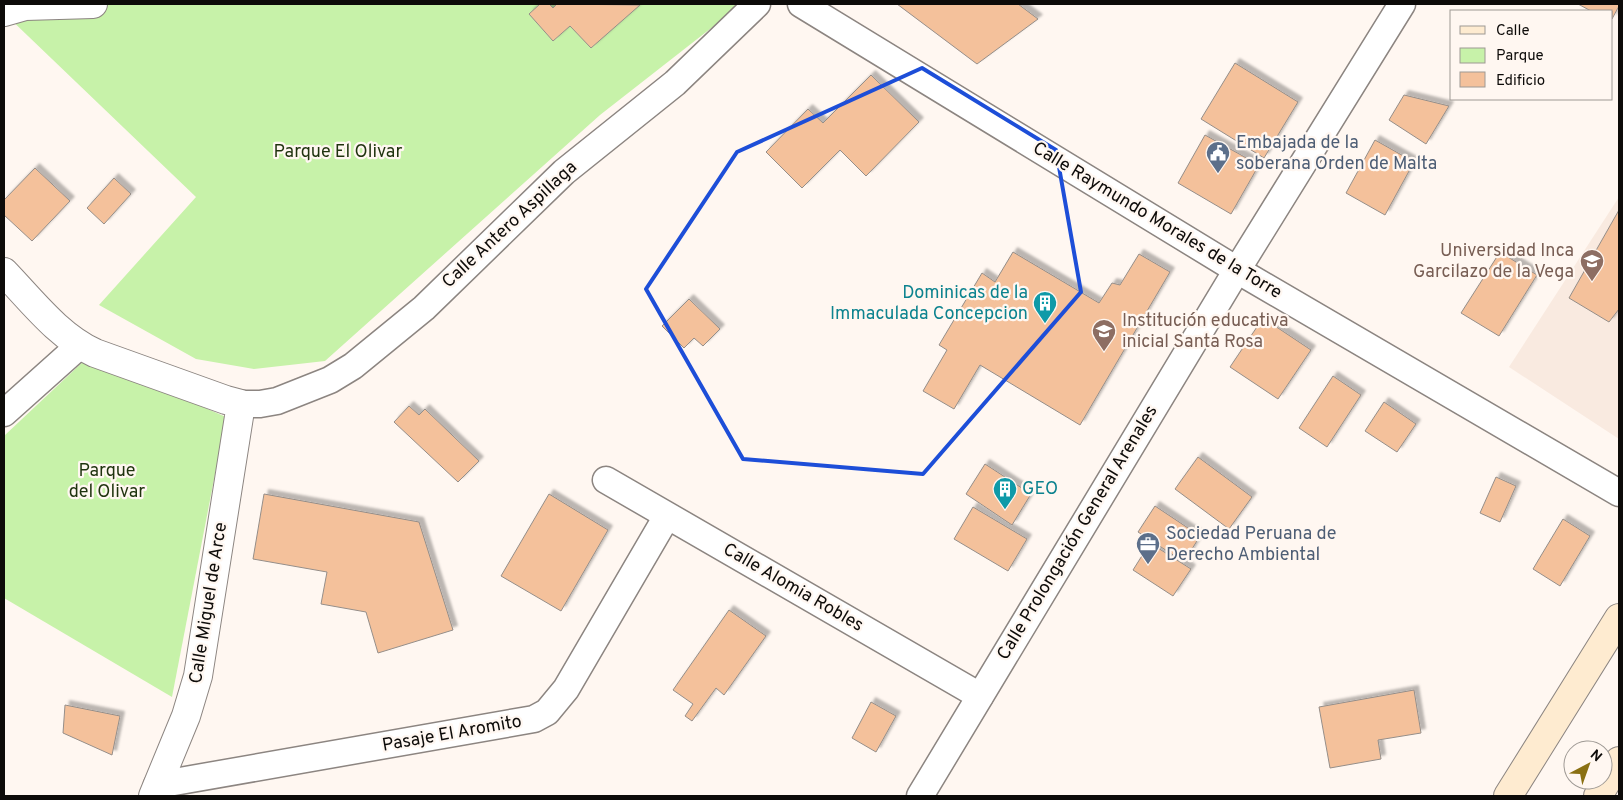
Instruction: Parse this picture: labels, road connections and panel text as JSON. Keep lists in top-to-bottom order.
{
  "streets": {
    "street": [
      "Calle Raymundo Morales de la Torre",
      "Calle Antero Aspillaga",
      "Calle Prolongación General Arenales",
      "Calle Alomia Robles",
      "Calle Miguel de Arce",
      "Pasaje El Aromito"
    ]
  },
  "crossings": [
    ["Calle Raymundo Morales de la Torre", "Calle Prolongación General Arenales"],
    ["Calle Antero Aspillaga", "Calle Miguel de Arce"],
    ["Calle Prolongación General Arenales", "Calle Alomia Robles"],
    ["Calle Alomia Robles", "Pasaje El Aromito"],
    ["Calle Miguel de Arce", "Pasaje El Aromito"]
  ],
  "parks": ["Parque El Olivar", "Parque del Olivar"],
  "places": {
    "public building": ["Embajada de la soberana Orden de Malta"],
    "school or university": ["Universidad Inca Garcilazo de la Vega", "Institución educativa inicial Santa Rosa"],
    "building": ["Dominicas de la Immaculada Concepcion", "GEO"],
    "office": ["Sociedad Peruana de Derecho Ambiental"]
  },
  "legend": ["Calle", "Parque", "Edificio"],
  "north": "top right"
}
